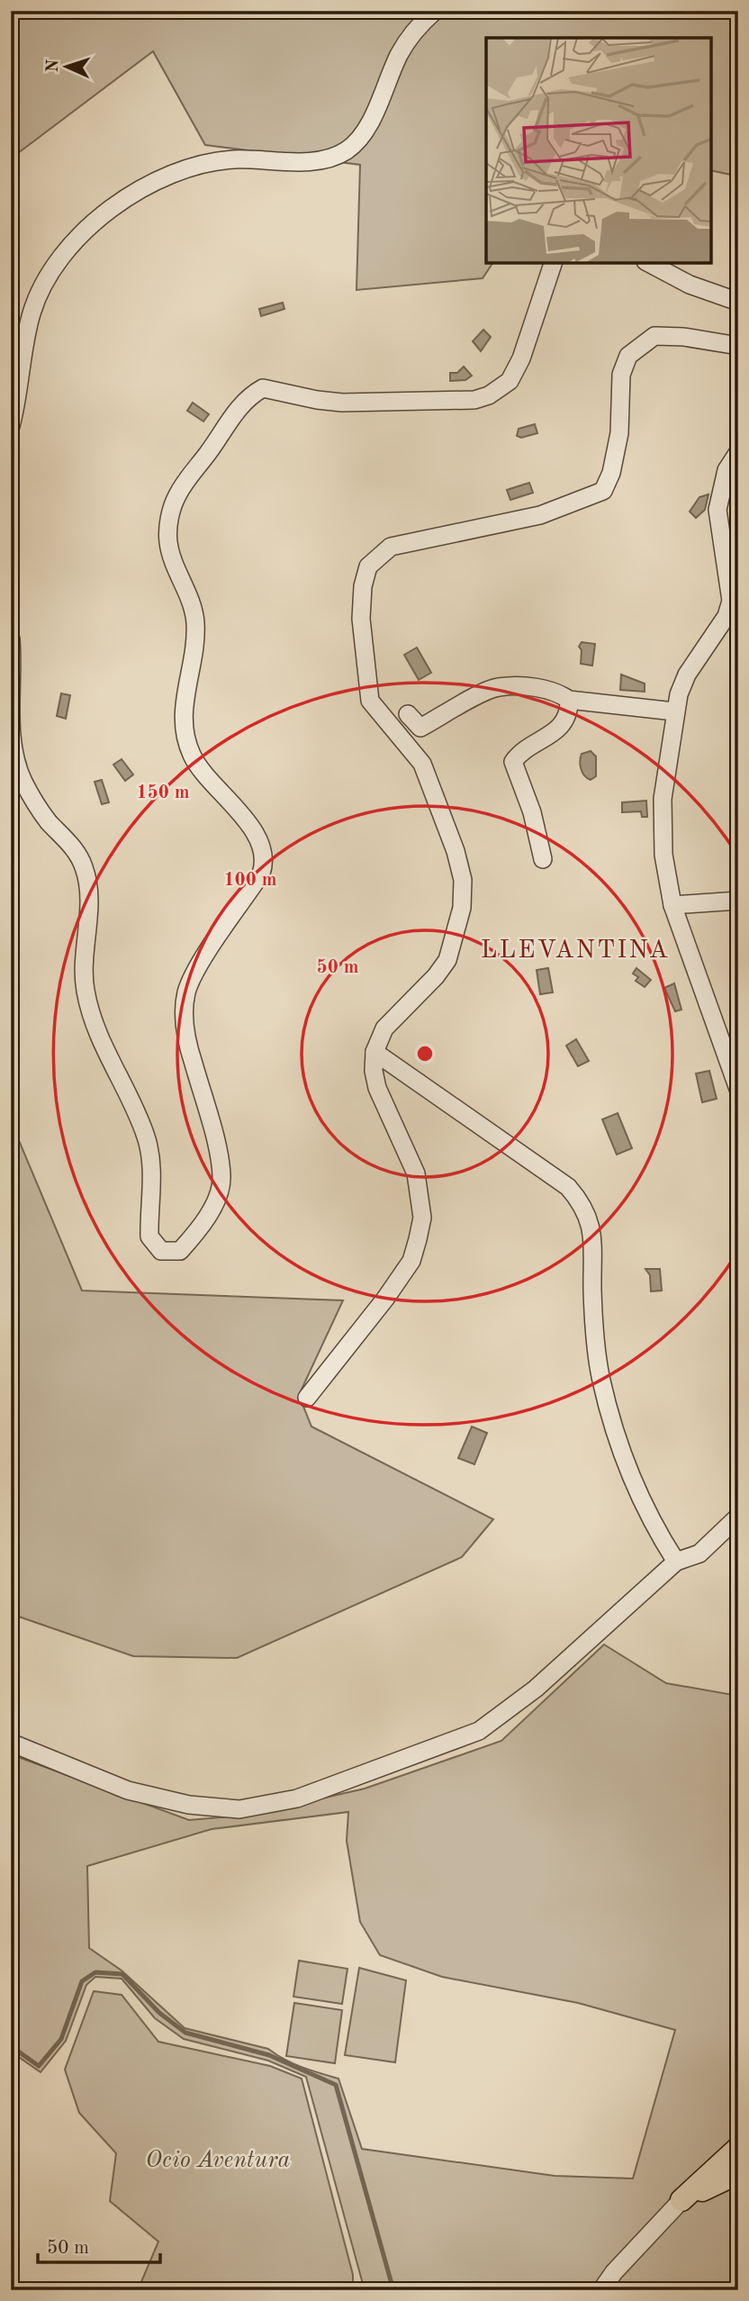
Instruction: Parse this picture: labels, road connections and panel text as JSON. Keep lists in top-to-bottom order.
{
  "districts": ["LLEVANTINA"],
  "parks": ["Ocio Aventura"],
  "scale_bar": "50 m",
  "north": "left",
  "rings": ["150 m", "100 m", "50 m"]
}
